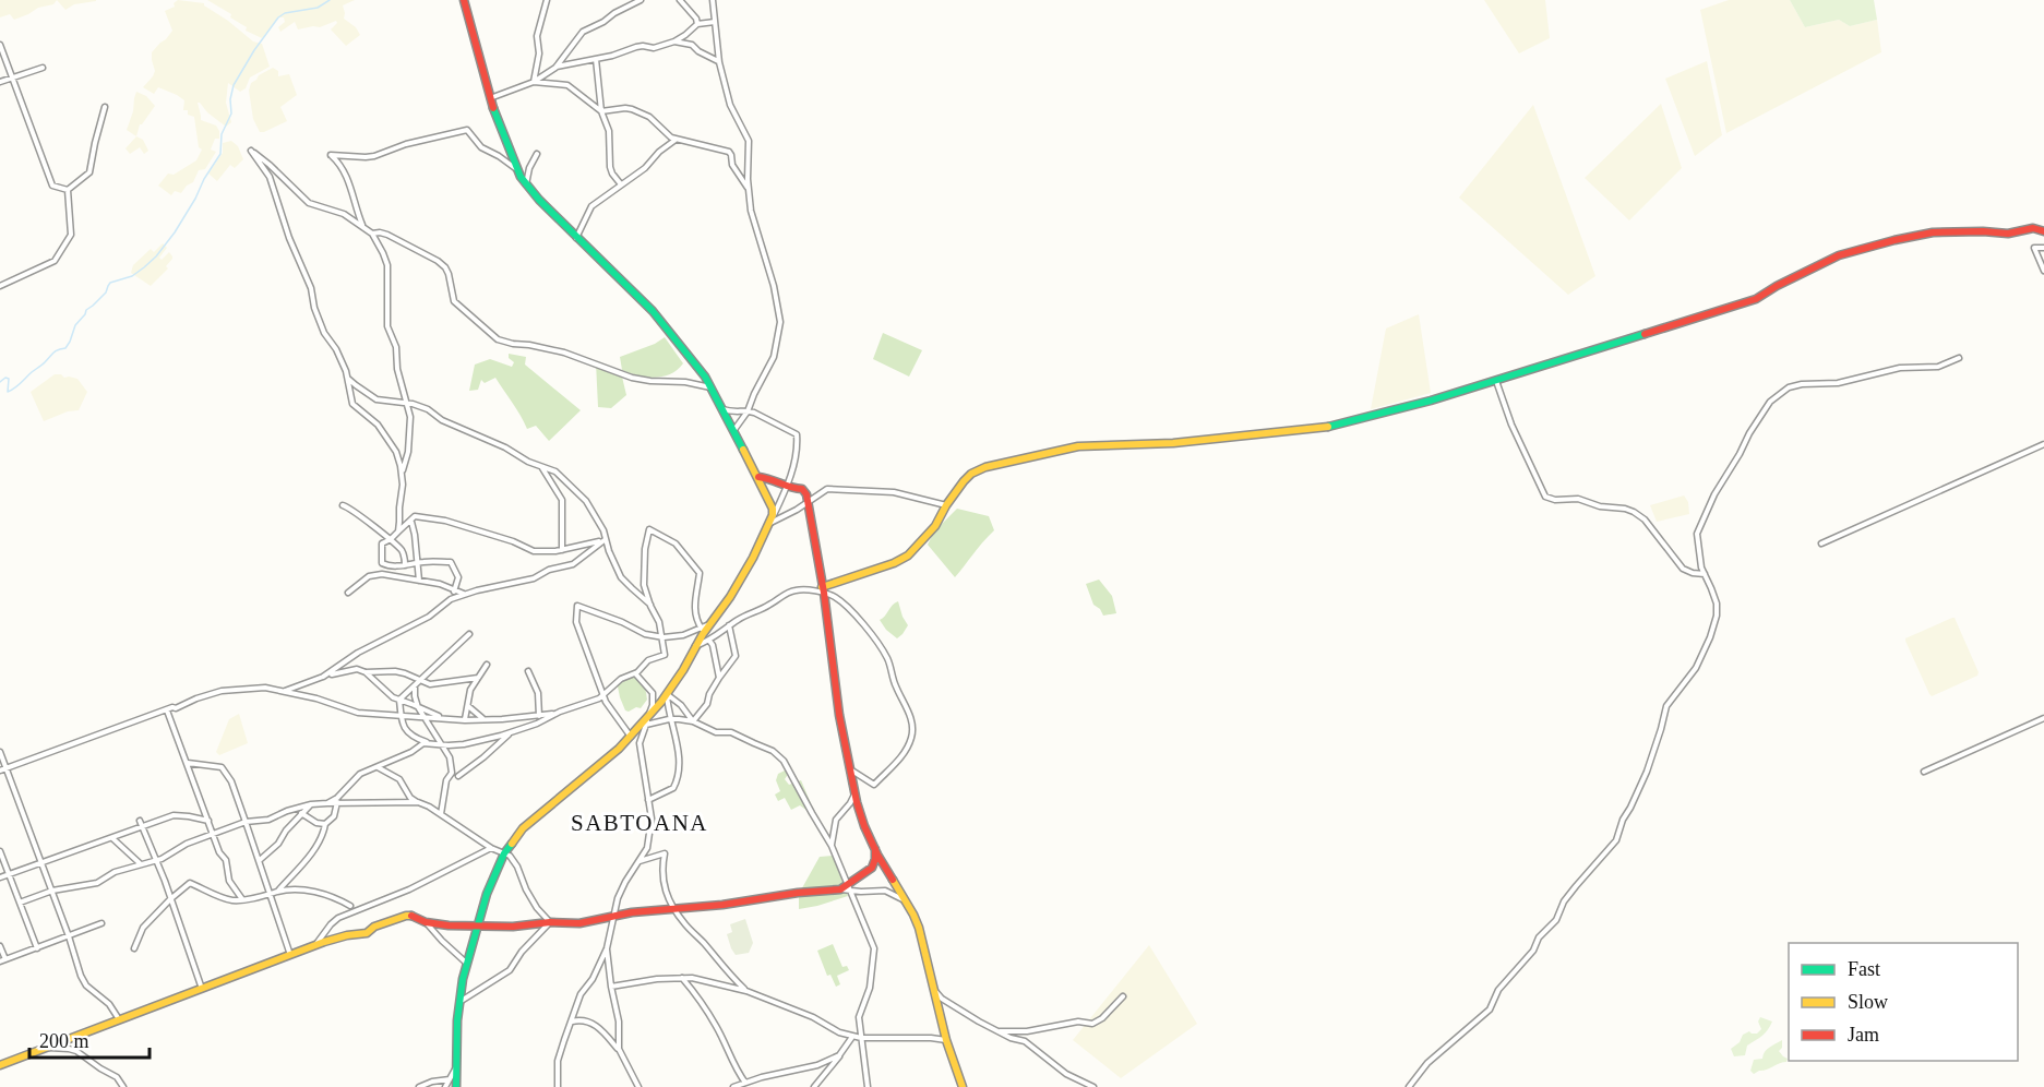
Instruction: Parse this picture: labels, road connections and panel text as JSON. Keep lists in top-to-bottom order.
{
  "districts": ["SABTOANA"],
  "legend": ["Fast", "Slow", "Jam"],
  "scale_bar": "200 m"
}
